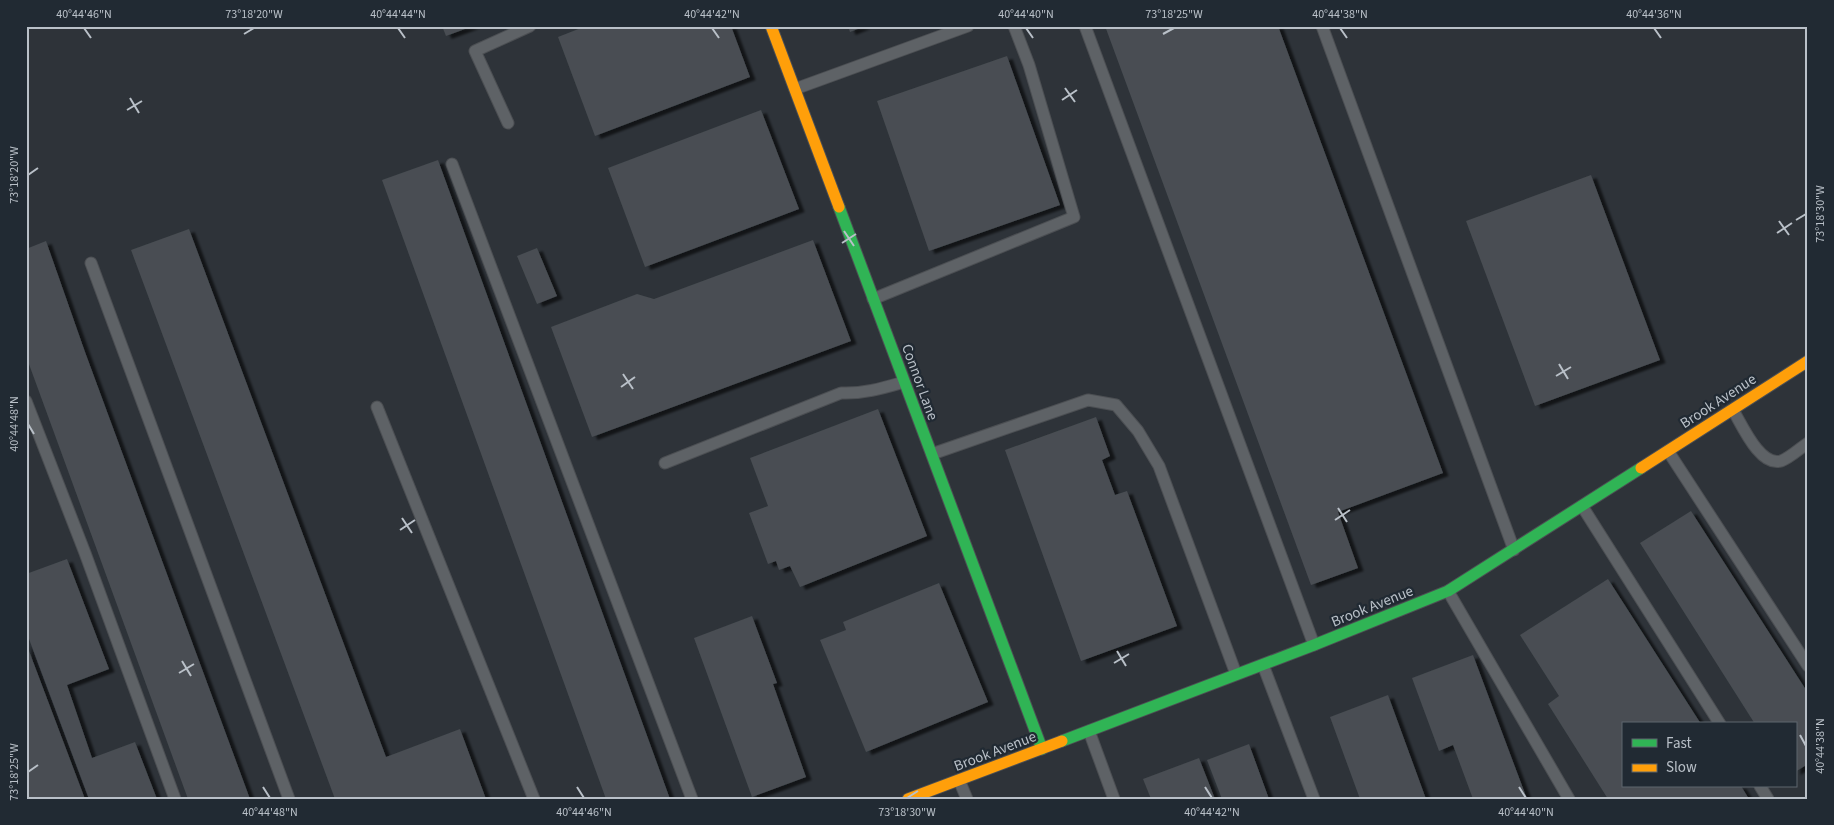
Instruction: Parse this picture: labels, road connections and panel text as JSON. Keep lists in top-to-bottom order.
{
  "streets": {
    "street": ["Connor Lane", "Brook Avenue"]
  },
  "crossings": [
    ["Connor Lane", "Brook Avenue"]
  ],
  "legend": ["Fast", "Slow"],
  "coordinates": [
    "40°44'46\"N",
    "73°18'20\"W",
    "40°44'44\"N",
    "40°44'42\"N",
    "40°44'40\"N",
    "73°18'25\"W",
    "40°44'38\"N",
    "40°44'36\"N",
    "73°18'30\"W",
    "40°44'48\"N"
  ]
}
